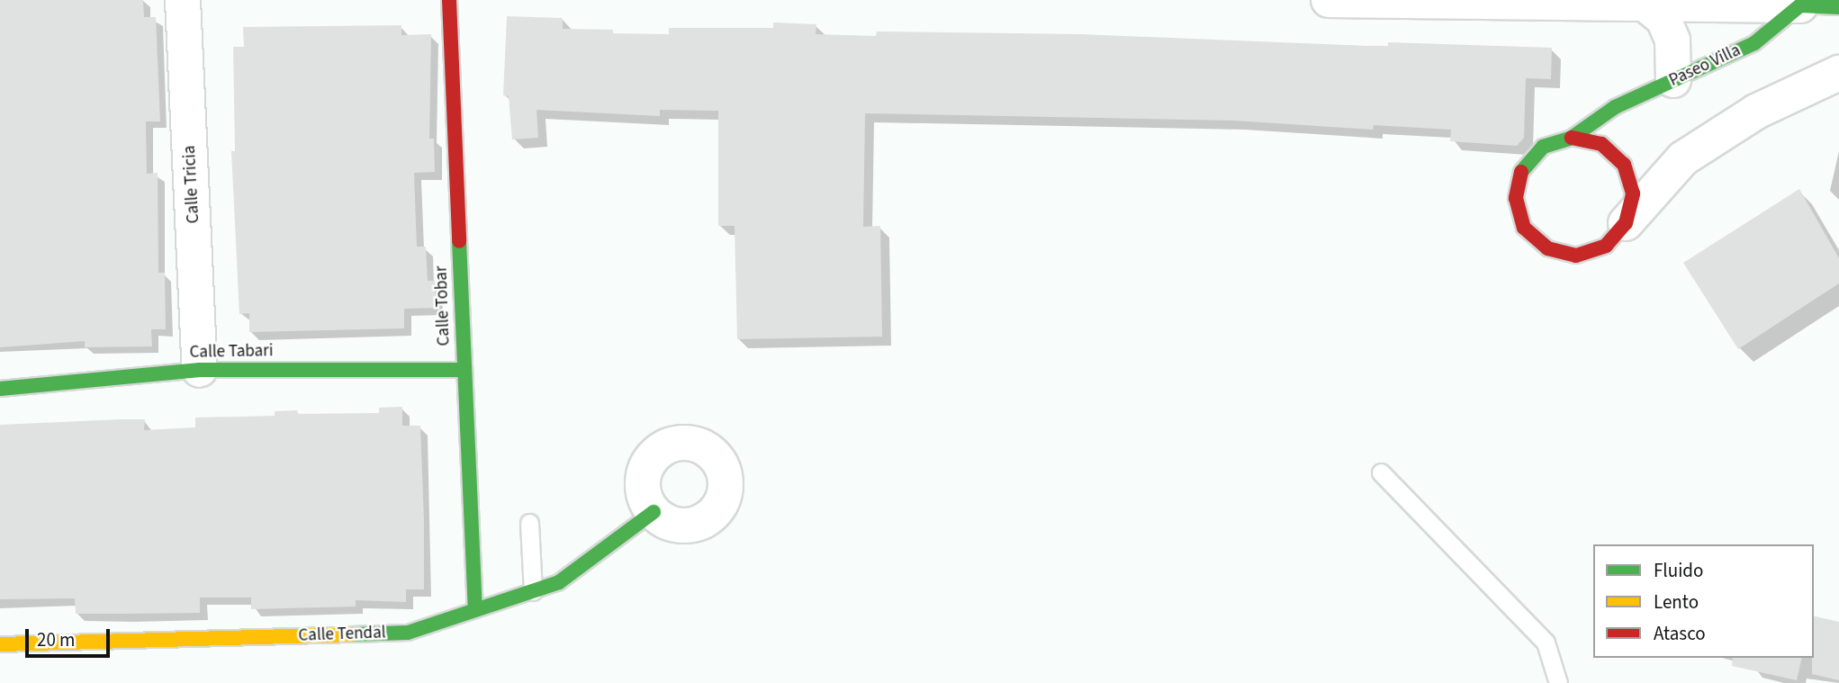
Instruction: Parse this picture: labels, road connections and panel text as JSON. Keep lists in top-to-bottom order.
{
  "streets": {
    "street": [
      "Paseo Villa",
      "Calle Tricia",
      "Calle Tobar",
      "Calle Tabari",
      "Calle Tendal"
    ]
  },
  "crossings": [
    ["Calle Tricia", "Calle Tabari"],
    ["Calle Tobar", "Calle Tabari"],
    ["Calle Tobar", "Calle Tendal"]
  ],
  "legend": ["Fluido", "Lento", "Atasco"],
  "scale_bar": "20 m"
}
